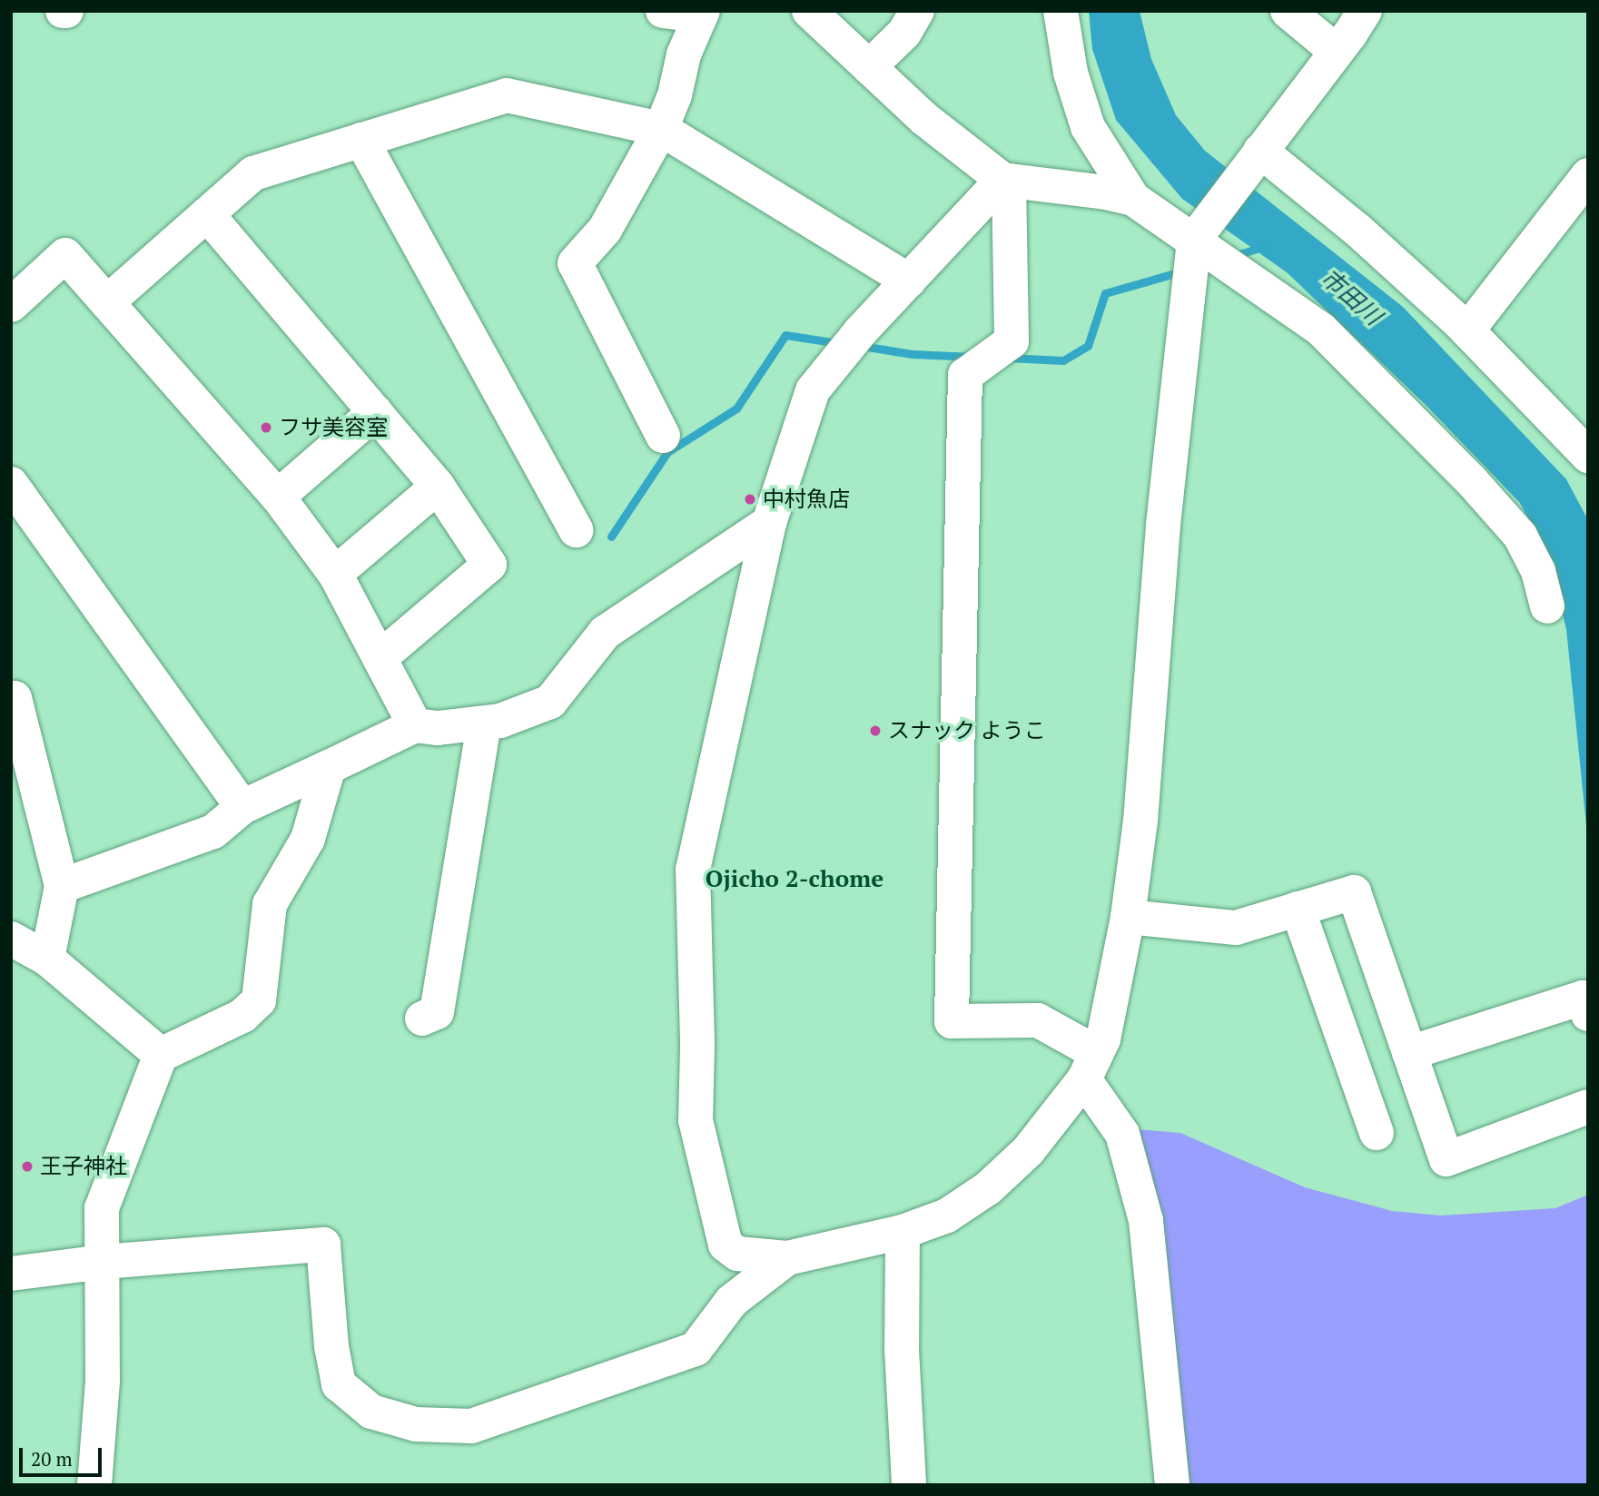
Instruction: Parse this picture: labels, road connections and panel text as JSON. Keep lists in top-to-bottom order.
{
  "districts": ["Ojicho 2-chome"],
  "water": ["市田川"],
  "places": [
    "フサ美容室",
    "中村魚店",
    "スナック ようこ",
    "王子神社"
  ],
  "scale_bar": "20 m"
}
